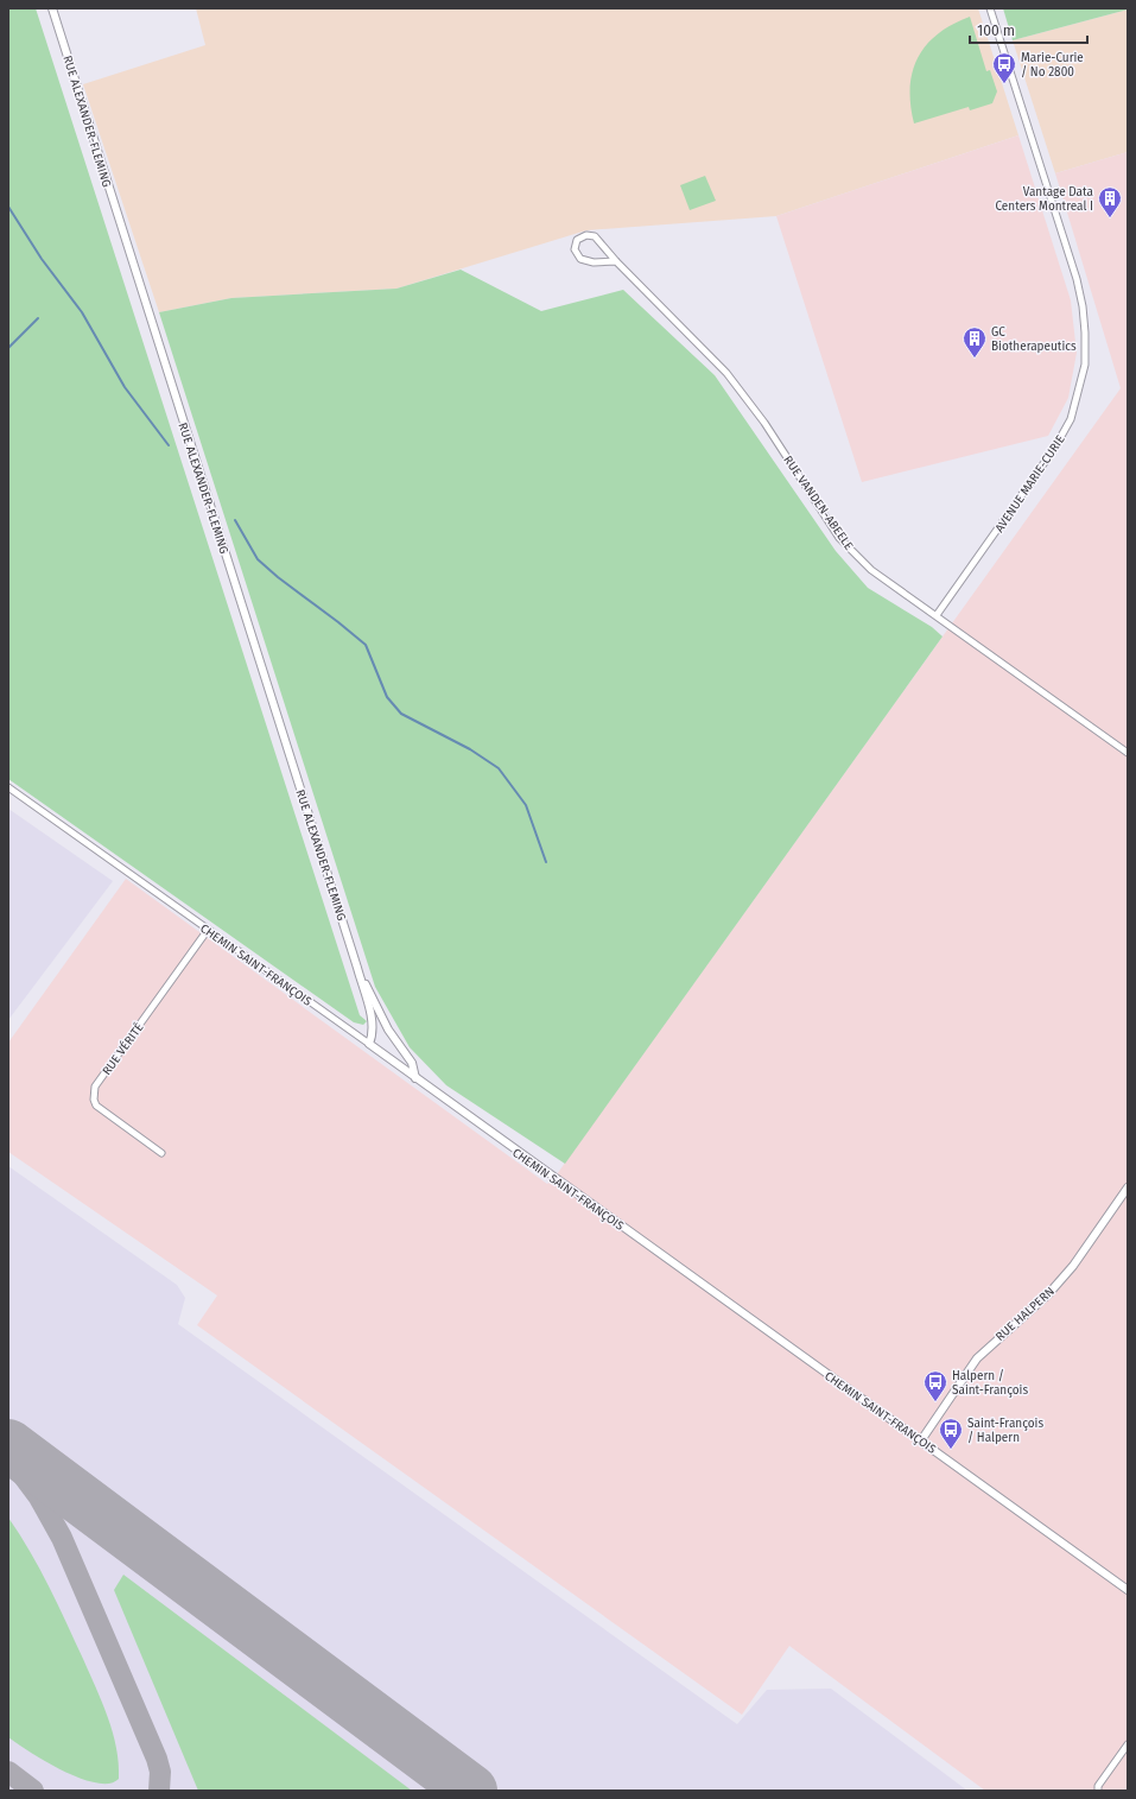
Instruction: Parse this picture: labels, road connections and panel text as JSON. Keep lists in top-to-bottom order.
{
  "streets": {
    "street": [
      "RUE ALEXANDER-FLEMING",
      "AVENUE MARIE-CURIE",
      "RUE VANDEN-ABEELE",
      "CHEMIN SAINT-FRANÇOIS",
      "RUE VÉRITÉ",
      "RUE HALPERN"
    ]
  },
  "crossings": [
    ["RUE ALEXANDER-FLEMING", "CHEMIN SAINT-FRANÇOIS"],
    ["AVENUE MARIE-CURIE", "RUE VANDEN-ABEELE"],
    ["CHEMIN SAINT-FRANÇOIS", "RUE VÉRITÉ"],
    ["CHEMIN SAINT-FRANÇOIS", "RUE HALPERN"]
  ],
  "places": {
    "bus stop": ["Marie-Curie / No 2800", "Halpern / Saint-François", "Saint-François / Halpern"],
    "building": ["Vantage Data Centers Montreal I", "GC Biotherapeutics"]
  },
  "scale_bar": "100 m"
}
